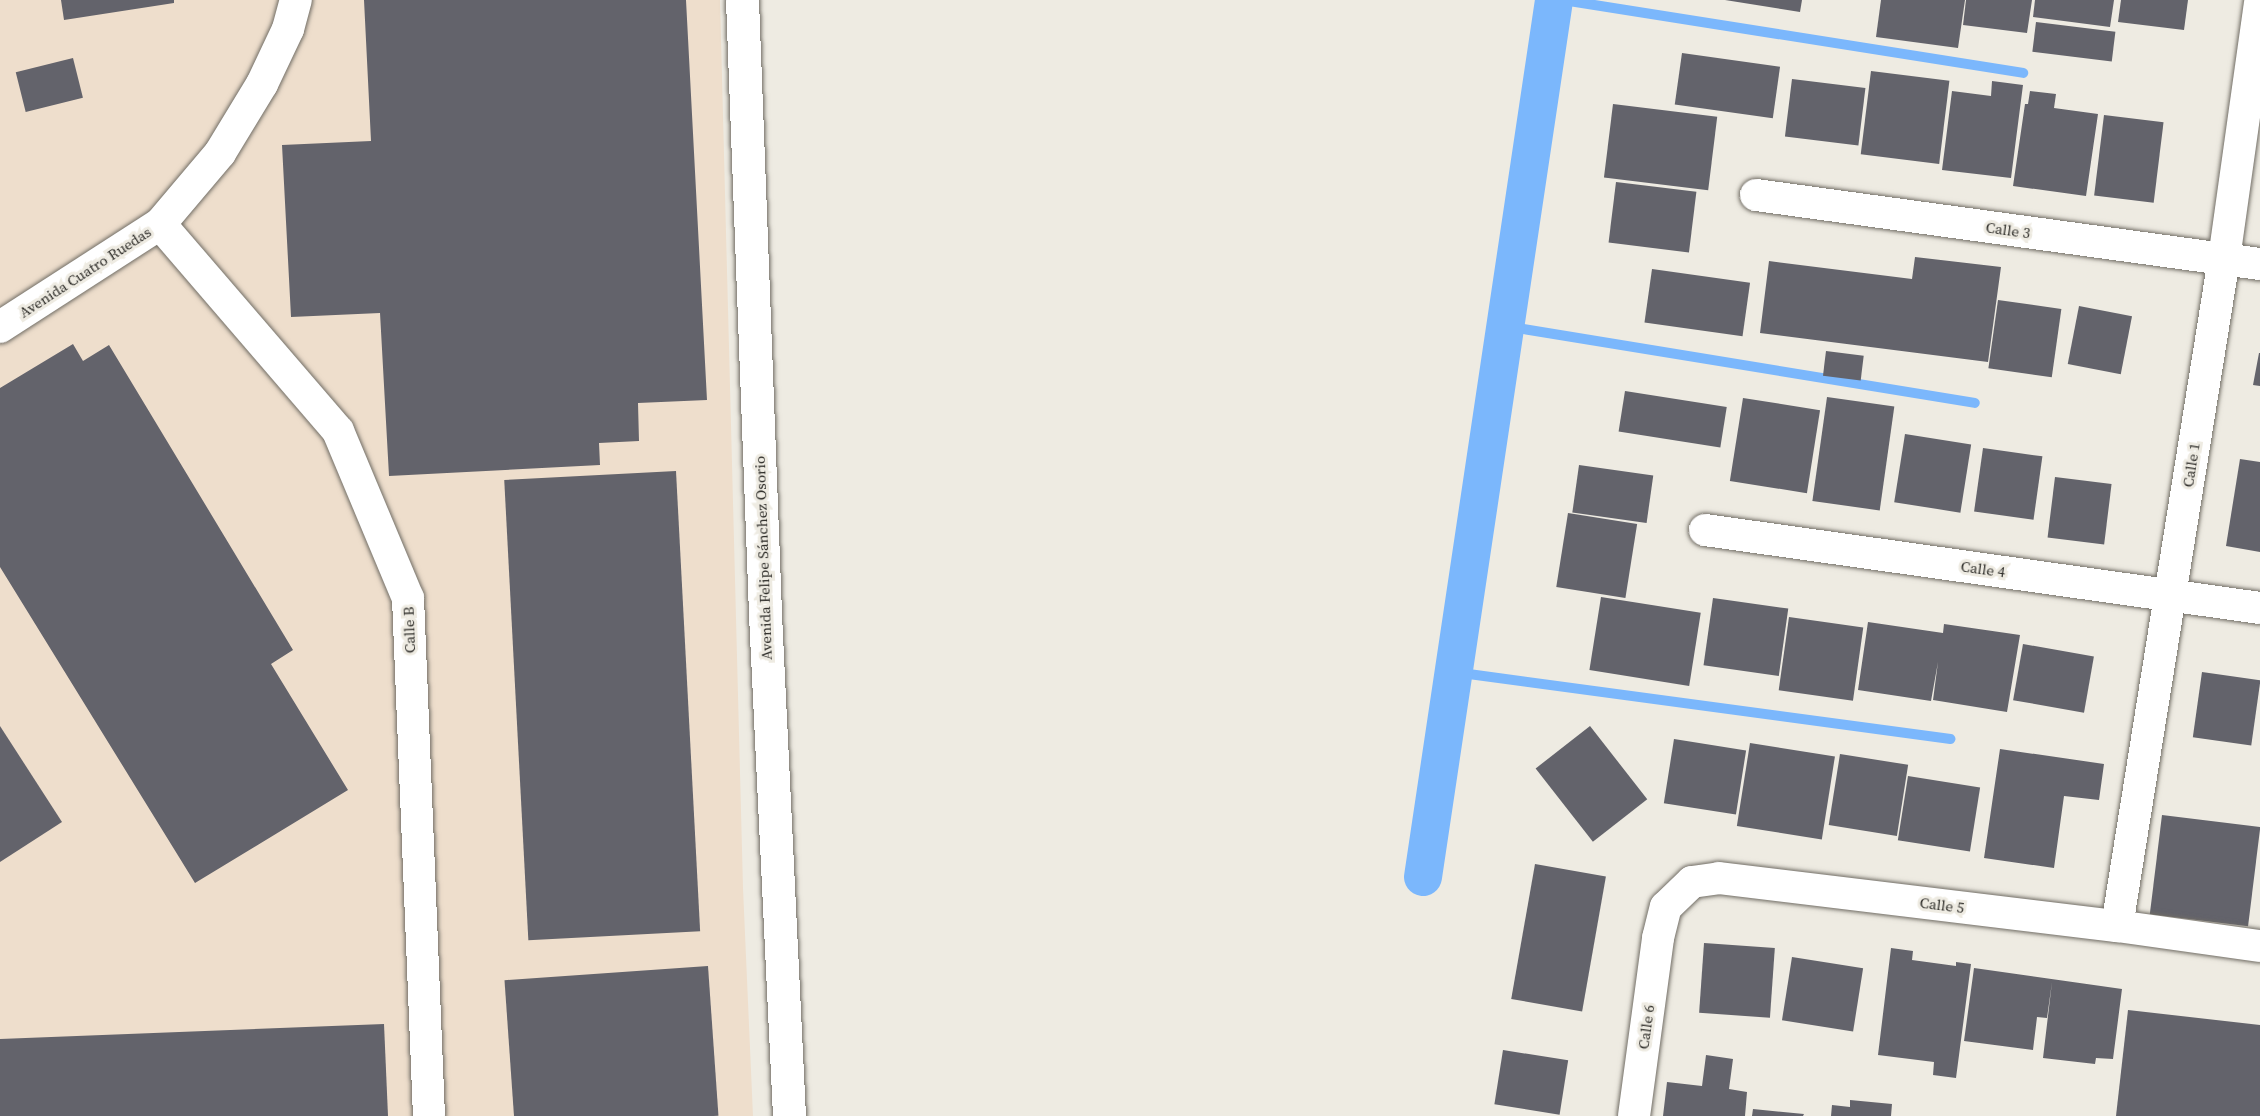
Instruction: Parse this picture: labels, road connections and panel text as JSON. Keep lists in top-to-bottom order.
{
  "streets": {
    "street": [
      "Calle 3",
      "Avenida Cuatro Ruedas",
      "Calle 1",
      "Avenida Felipe Sánchez Osorio",
      "Calle 4",
      "Calle B",
      "Calle 5",
      "Calle 6"
    ]
  },
  "crossings": [
    ["Calle 3", "Calle 1"],
    ["Avenida Cuatro Ruedas", "Calle B"],
    ["Calle 1", "Calle 4"],
    ["Calle 1", "Calle 5"],
    ["Calle 5", "Calle 6"]
  ]
}
